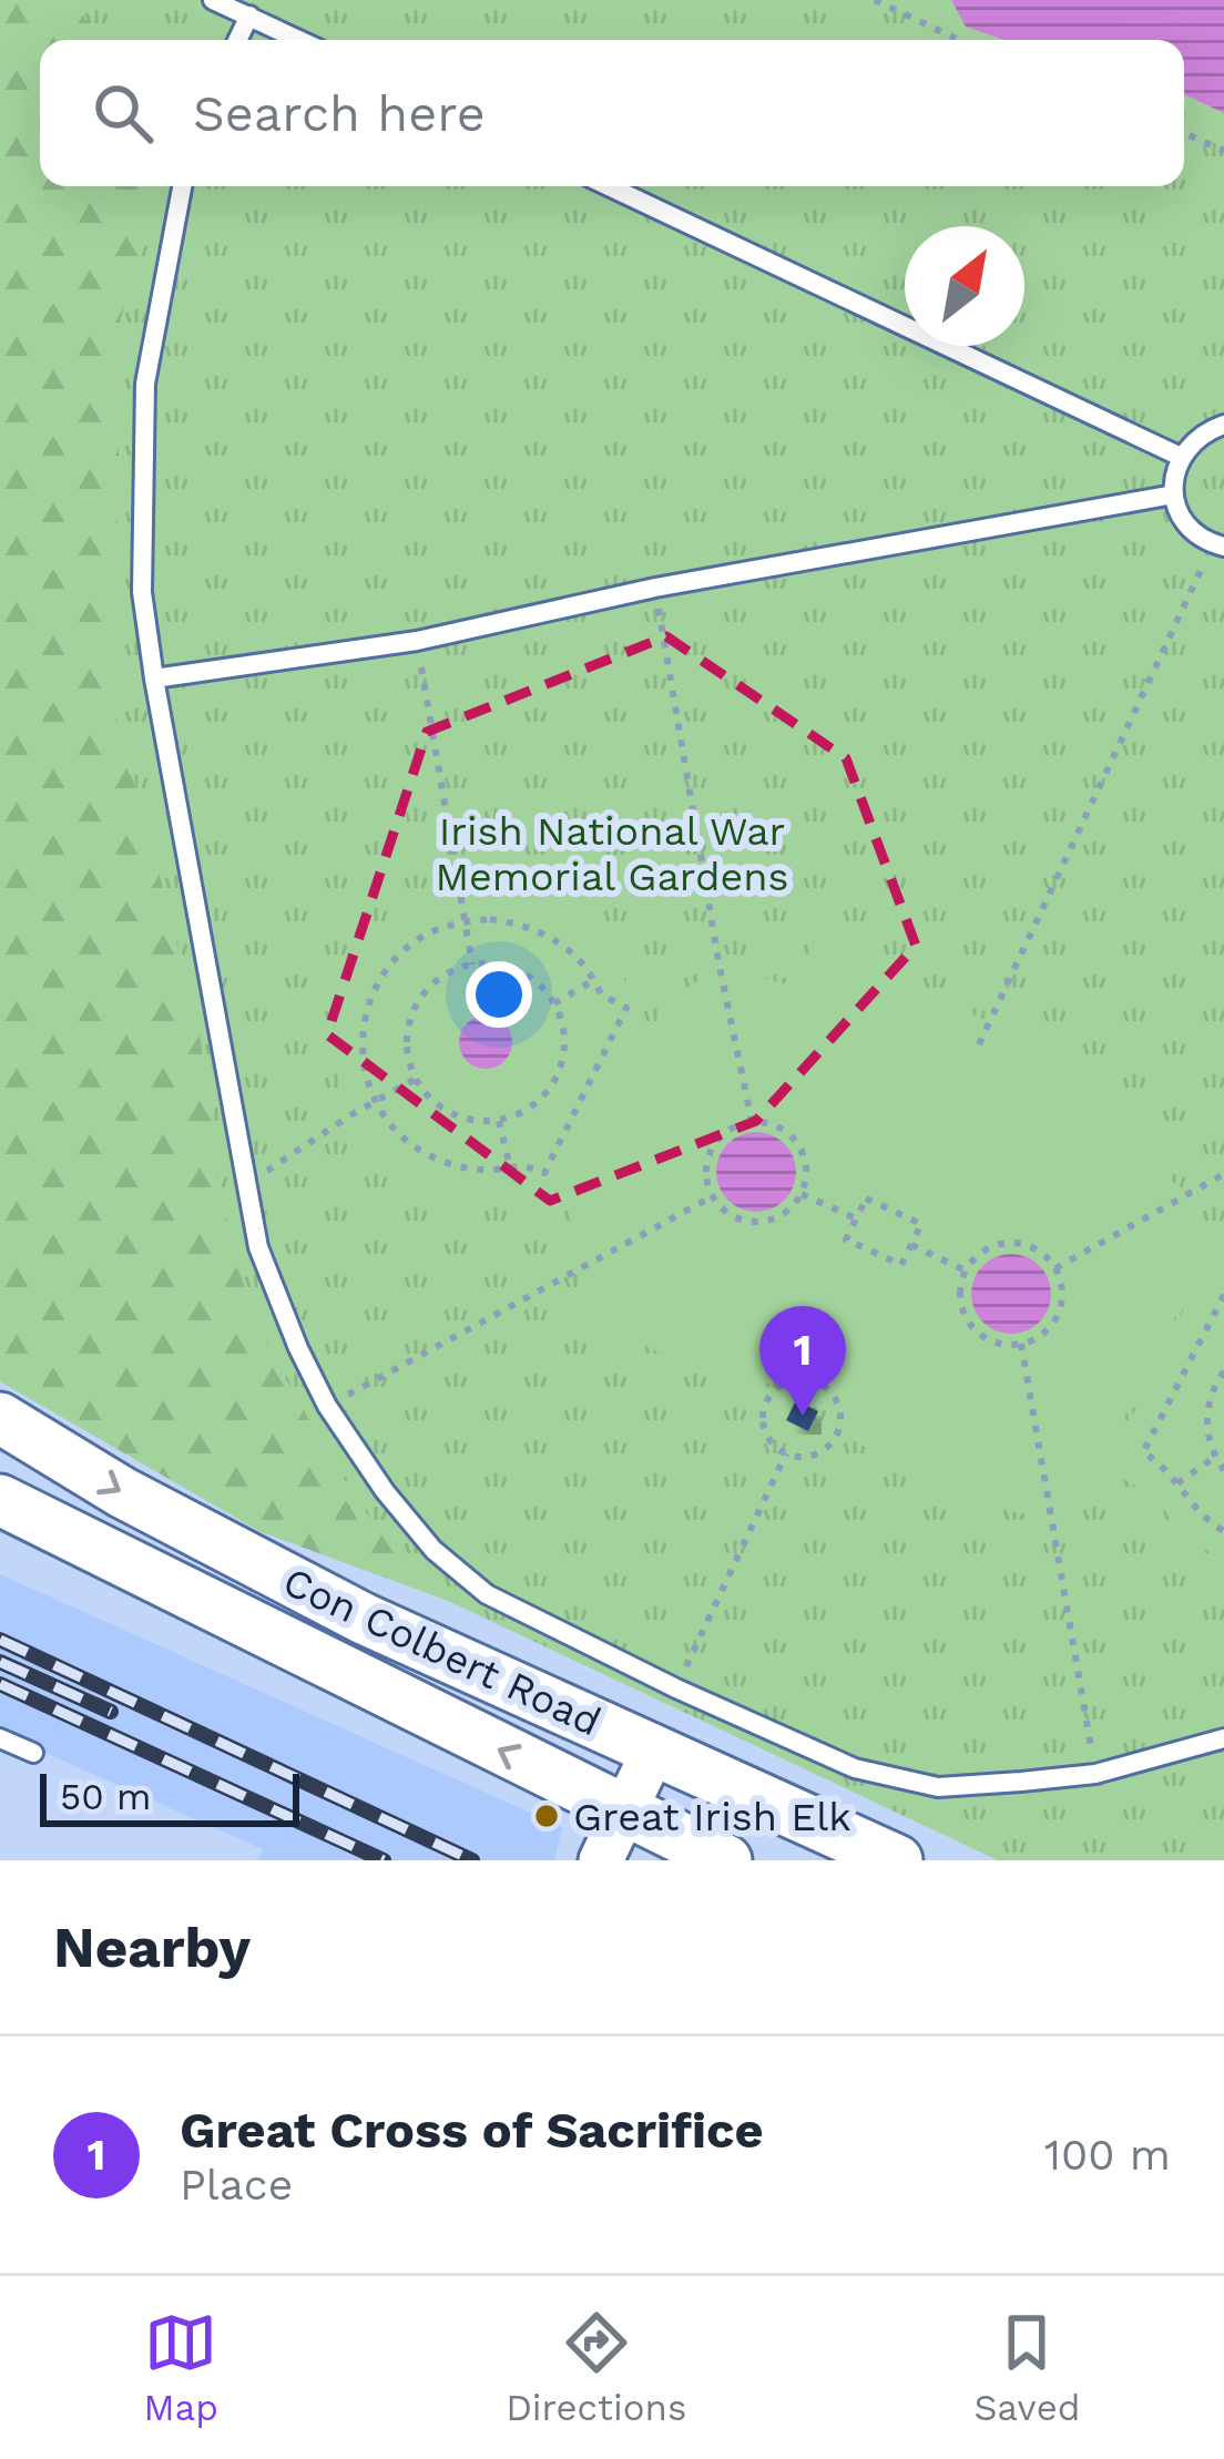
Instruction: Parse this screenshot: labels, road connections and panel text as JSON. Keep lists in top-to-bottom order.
{
  "streets": {
    "main road": ["Con Colbert Road"]
  },
  "parks": ["Irish National War Memorial Gardens"],
  "places": ["Great Irish Elk"],
  "scale_bar": "50 m",
  "north": "top right",
  "page": {
    "search": "Search here",
    "pins": "1",
    "scale": "50 m",
    "heading": "Nearby",
    "list": [
      {
        "mark": "1",
        "name": "Great Cross of Sacrifice",
        "note": "Place",
        "value": "100 m"
      }
    ],
    "nav": ["Map", "Directions", "Saved"]
  }
}
